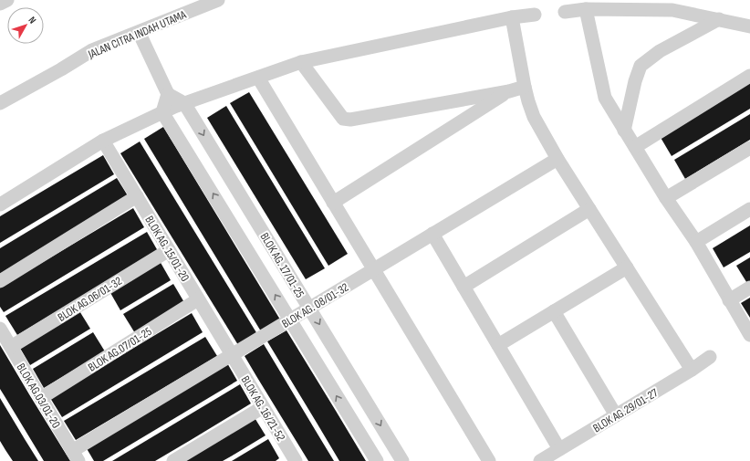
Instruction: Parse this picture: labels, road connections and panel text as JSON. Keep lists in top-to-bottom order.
{
  "streets": {
    "street": [
      "JALAN CITRA INDAH UTAMA",
      "BLOK AG. 15/01-20",
      "BLOK AG. 17/01-25",
      "BLOK AG.06/01-32",
      "BLOK AG. 08/01-32",
      "BLOK AG.07/01-25",
      "BLOK AG.03/01-20",
      "BLOK AG. 16/21-52",
      "BLOK AG.29/01-27"
    ]
  },
  "crossings": [
    ["BLOK AG. 15/01-20", "BLOK AG.06/01-32"],
    ["BLOK AG. 15/01-20", "BLOK AG. 08/01-32"],
    ["BLOK AG. 15/01-20", "BLOK AG.07/01-25"],
    ["BLOK AG. 15/01-20", "BLOK AG. 16/21-52"],
    ["BLOK AG. 17/01-25", "BLOK AG. 08/01-32"],
    ["BLOK AG.06/01-32", "BLOK AG.03/01-20"],
    ["BLOK AG. 08/01-32", "BLOK AG.03/01-20"],
    ["BLOK AG. 08/01-32", "BLOK AG. 16/21-52"],
    ["BLOK AG.07/01-25", "BLOK AG.03/01-20"]
  ],
  "north": "top right"
}
